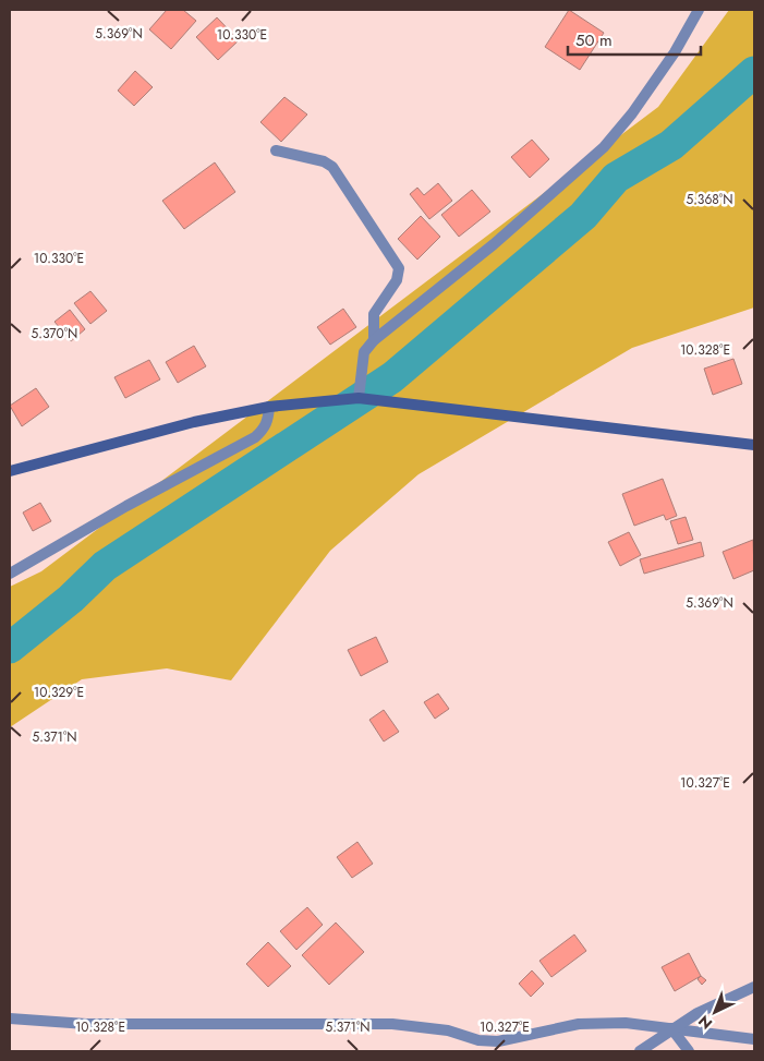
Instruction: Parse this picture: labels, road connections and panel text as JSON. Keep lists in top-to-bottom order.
{
  "scale_bar": "50 m",
  "north": "bottom left",
  "coordinates": [
    "5.369°N",
    "10.330°E",
    "5.368°N",
    "5.370°N",
    "10.328°E",
    "10.329°E",
    "5.371°N",
    "10.327°E"
  ]
}
